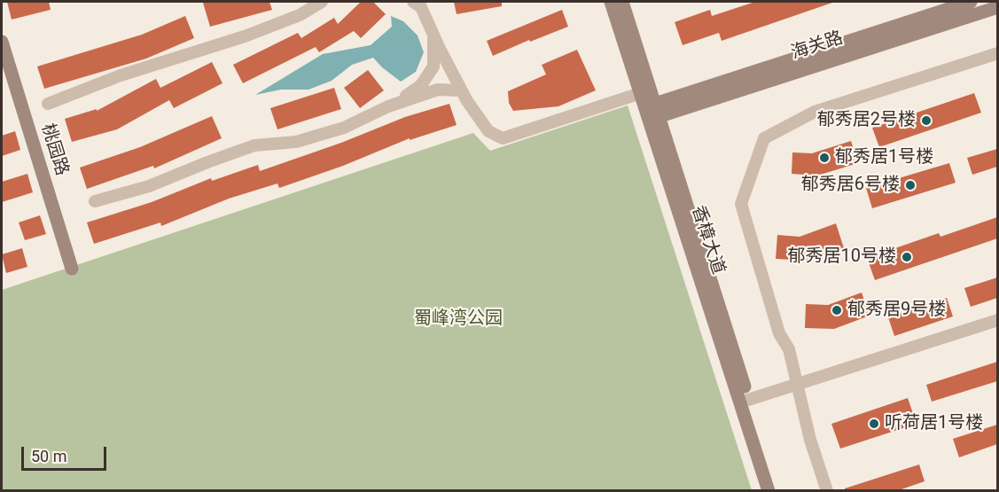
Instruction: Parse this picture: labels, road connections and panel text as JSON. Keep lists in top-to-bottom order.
{
  "streets": {
    "street": ["海关路", "桃园路", "香樟大道"]
  },
  "crossings": [
    ["海关路", "香樟大道"]
  ],
  "parks": ["蜀峰湾公园"],
  "places": [
    "郁秀居2号楼",
    "郁秀居1号楼",
    "郁秀居6号楼",
    "郁秀居10号楼",
    "郁秀居9号楼",
    "听荷居1号楼"
  ],
  "scale_bar": "50 m"
}
